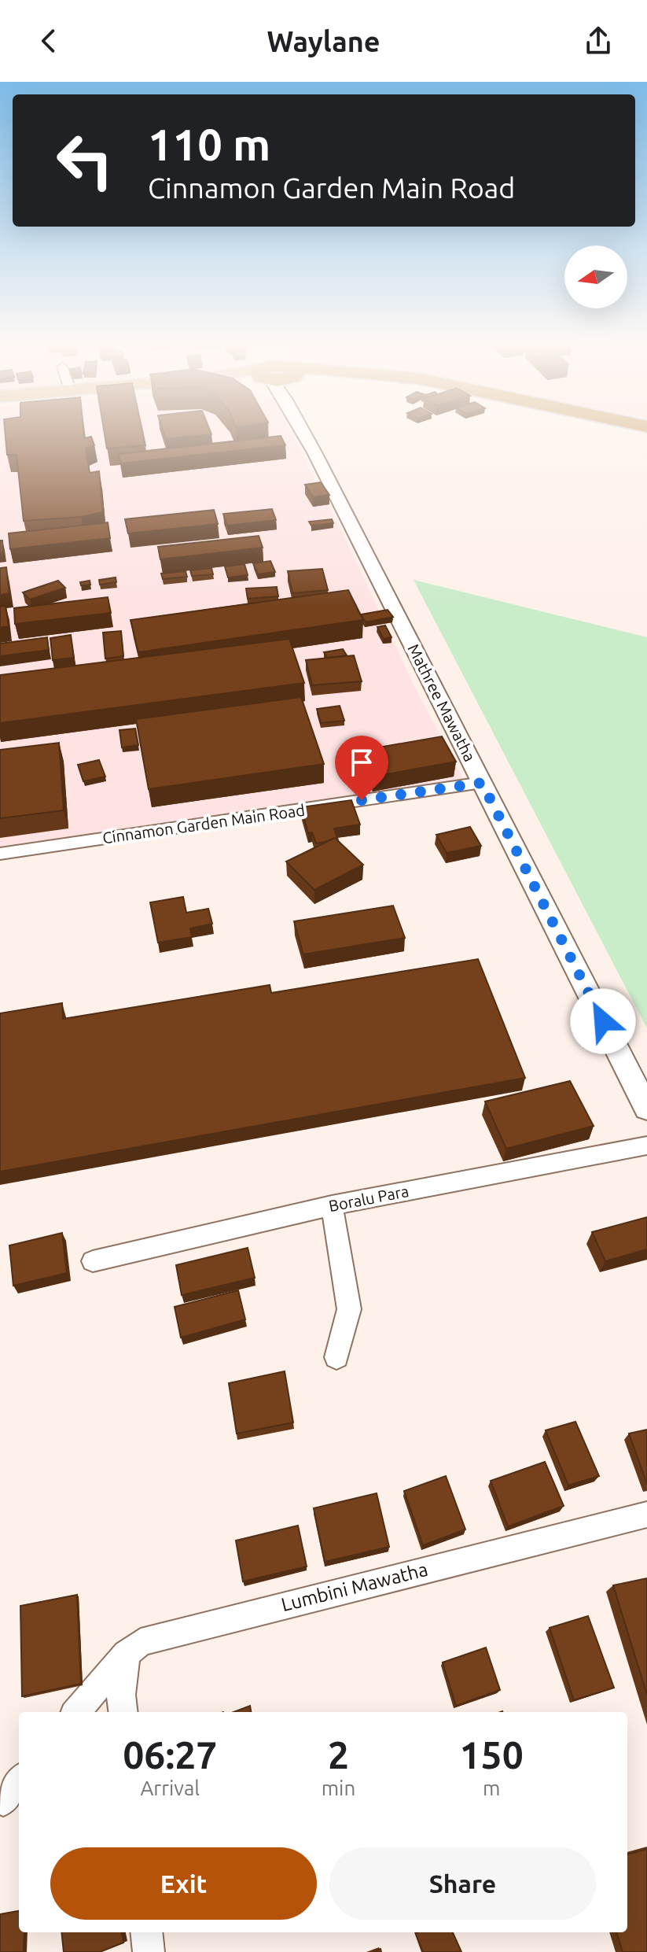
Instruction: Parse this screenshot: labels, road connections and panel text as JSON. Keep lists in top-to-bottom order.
{
  "streets": {
    "street": [
      "Mathree Mawatha",
      "Cinnamon Garden Main Road",
      "Boralu Para",
      "Lumbini Mawatha"
    ]
  },
  "crossings": [
    ["Mathree Mawatha", "Cinnamon Garden Main Road"]
  ],
  "north": "left",
  "page": {
    "header": "Waylane",
    "turn": ["110 m", "Cinnamon Garden Main Road"],
    "eta": [
      "06:27",
      "Arrival",
      "2",
      "min",
      "150",
      "m"
    ],
    "buttons": ["Exit", "Share"]
  }
}
